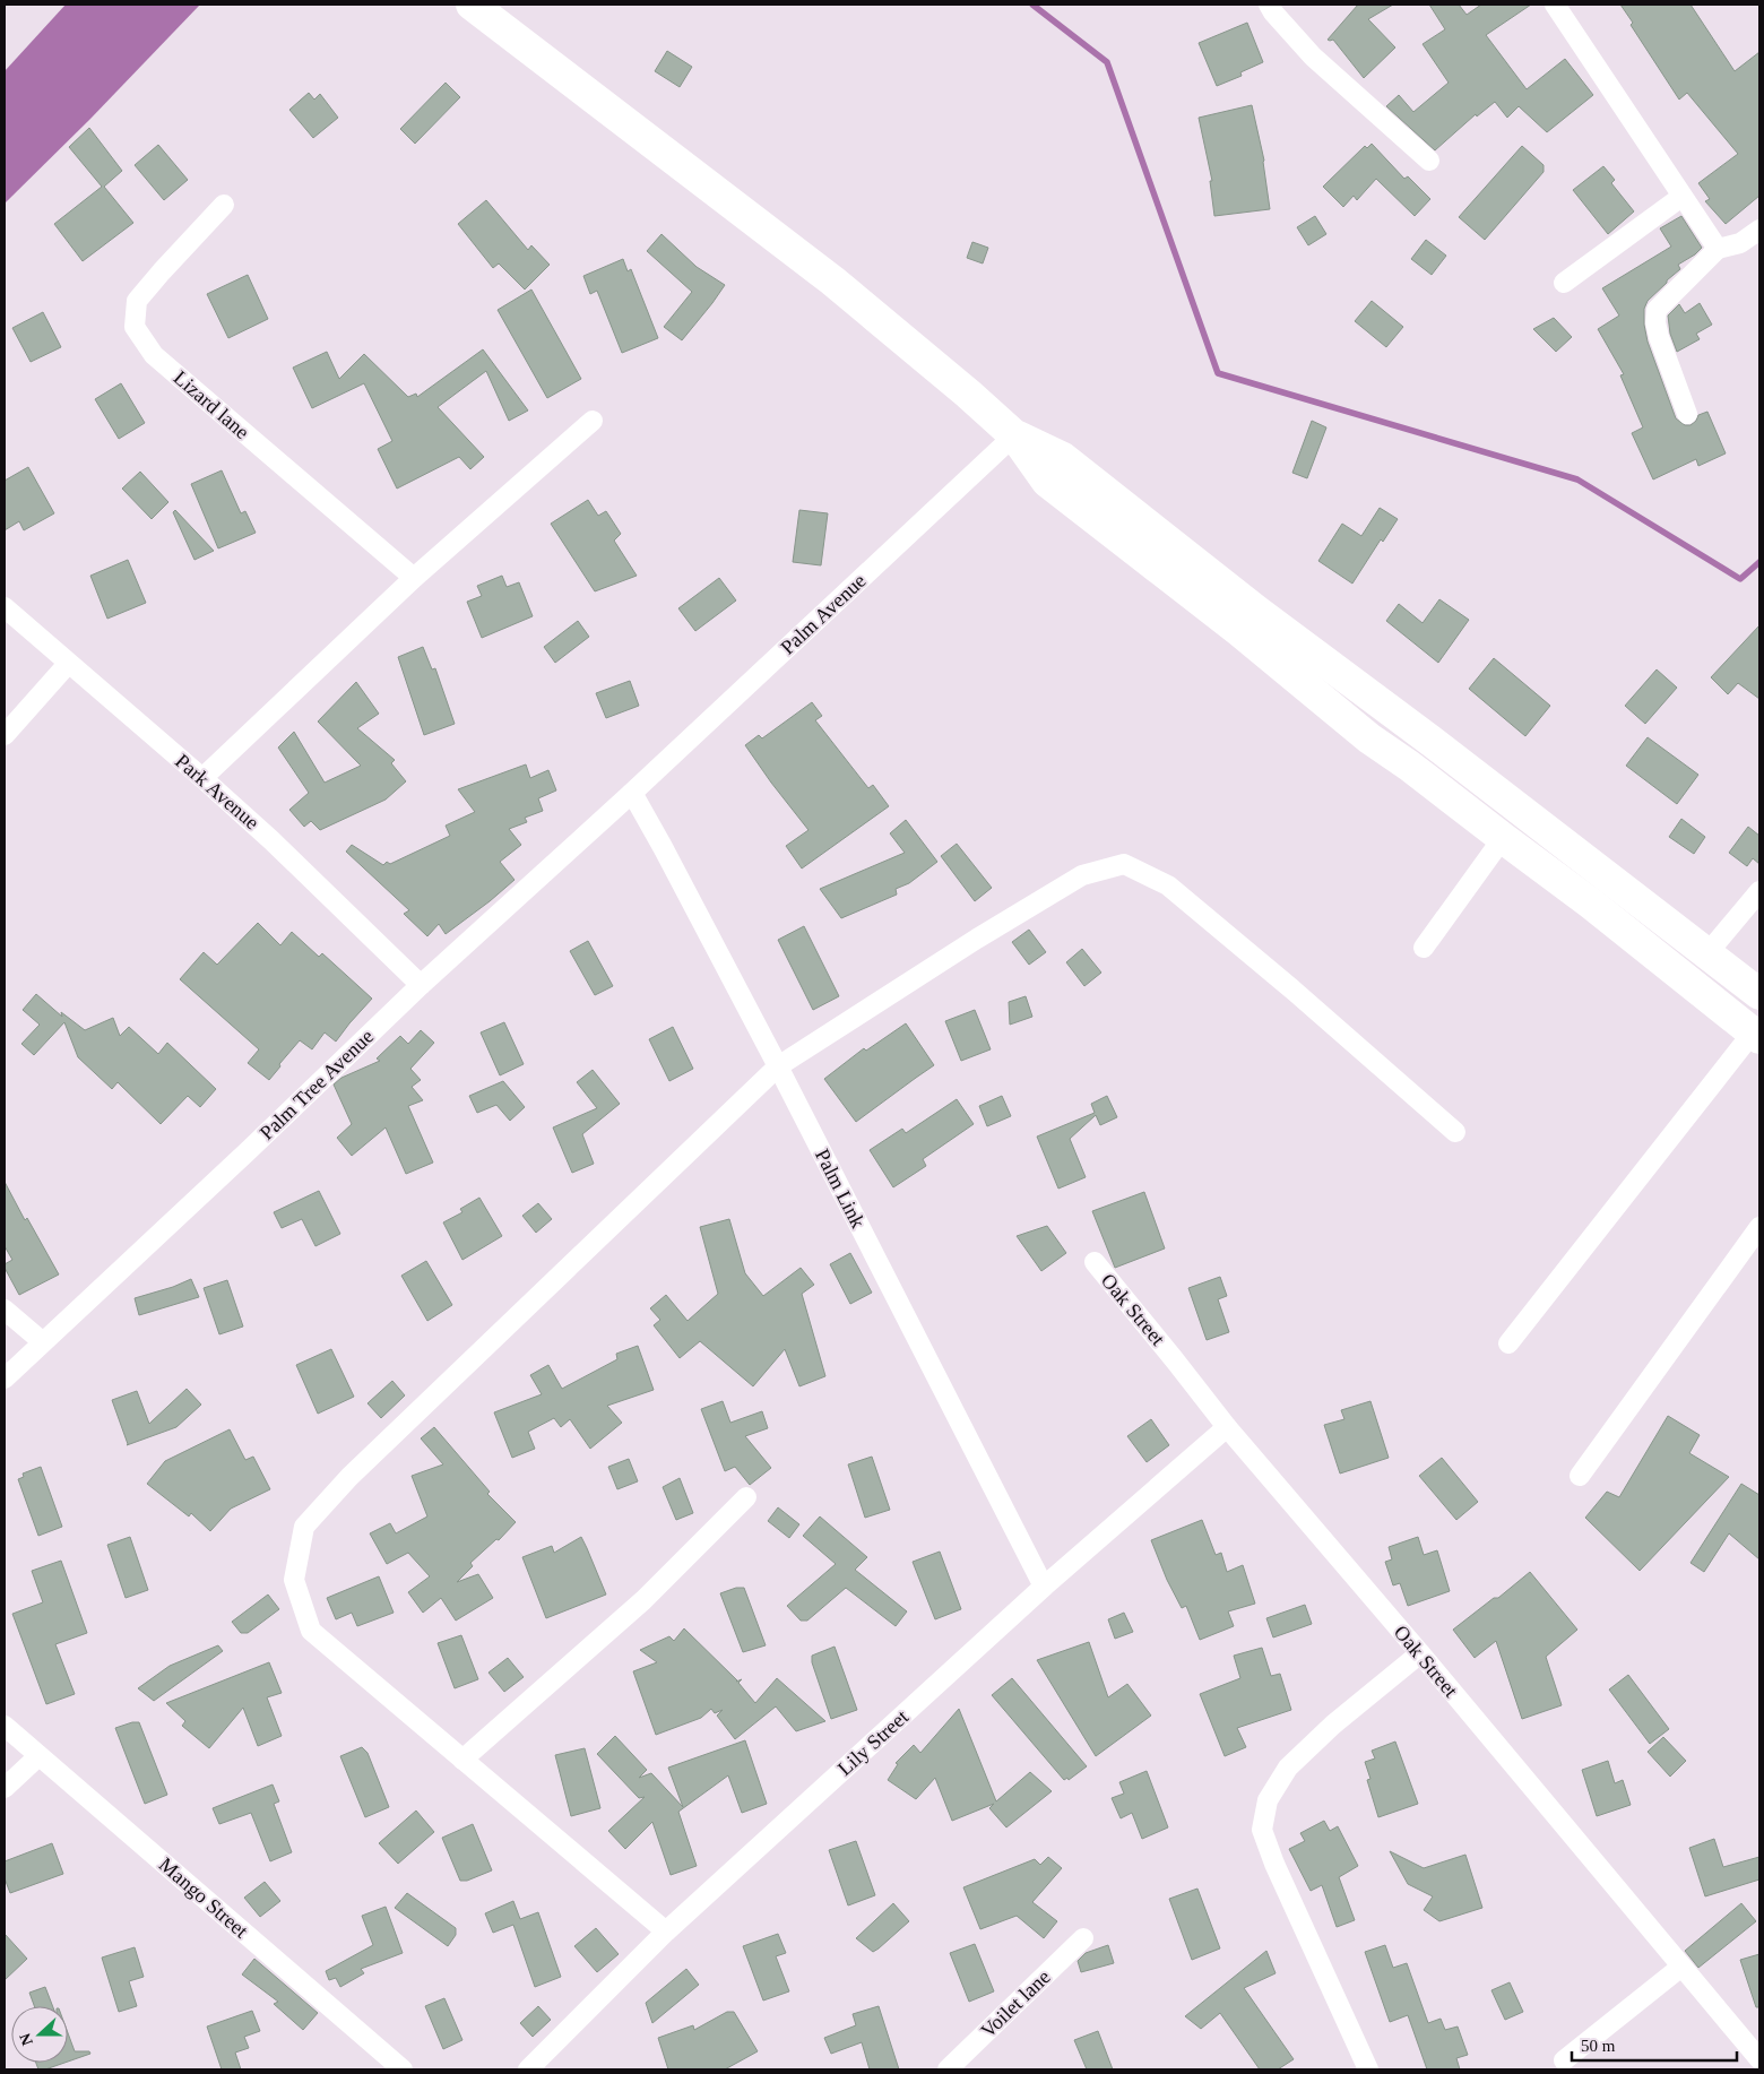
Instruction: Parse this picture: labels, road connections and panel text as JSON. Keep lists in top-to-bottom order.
{
  "streets": {
    "street": [
      "Lizard lane",
      "Palm Avenue",
      "Park Avenue",
      "Palm Tree Avenue",
      "Palm Link",
      "Oak Street",
      "Lily Street",
      "Mango Street",
      "Voilet lane"
    ]
  },
  "crossings": [
    ["Palm Avenue", "Palm Tree Avenue"],
    ["Palm Avenue", "Palm Link"],
    ["Park Avenue", "Palm Tree Avenue"],
    ["Palm Tree Avenue", "Palm Link"],
    ["Palm Link", "Lily Street"],
    ["Oak Street", "Lily Street"]
  ],
  "scale_bar": "50 m",
  "north": "left"
}
